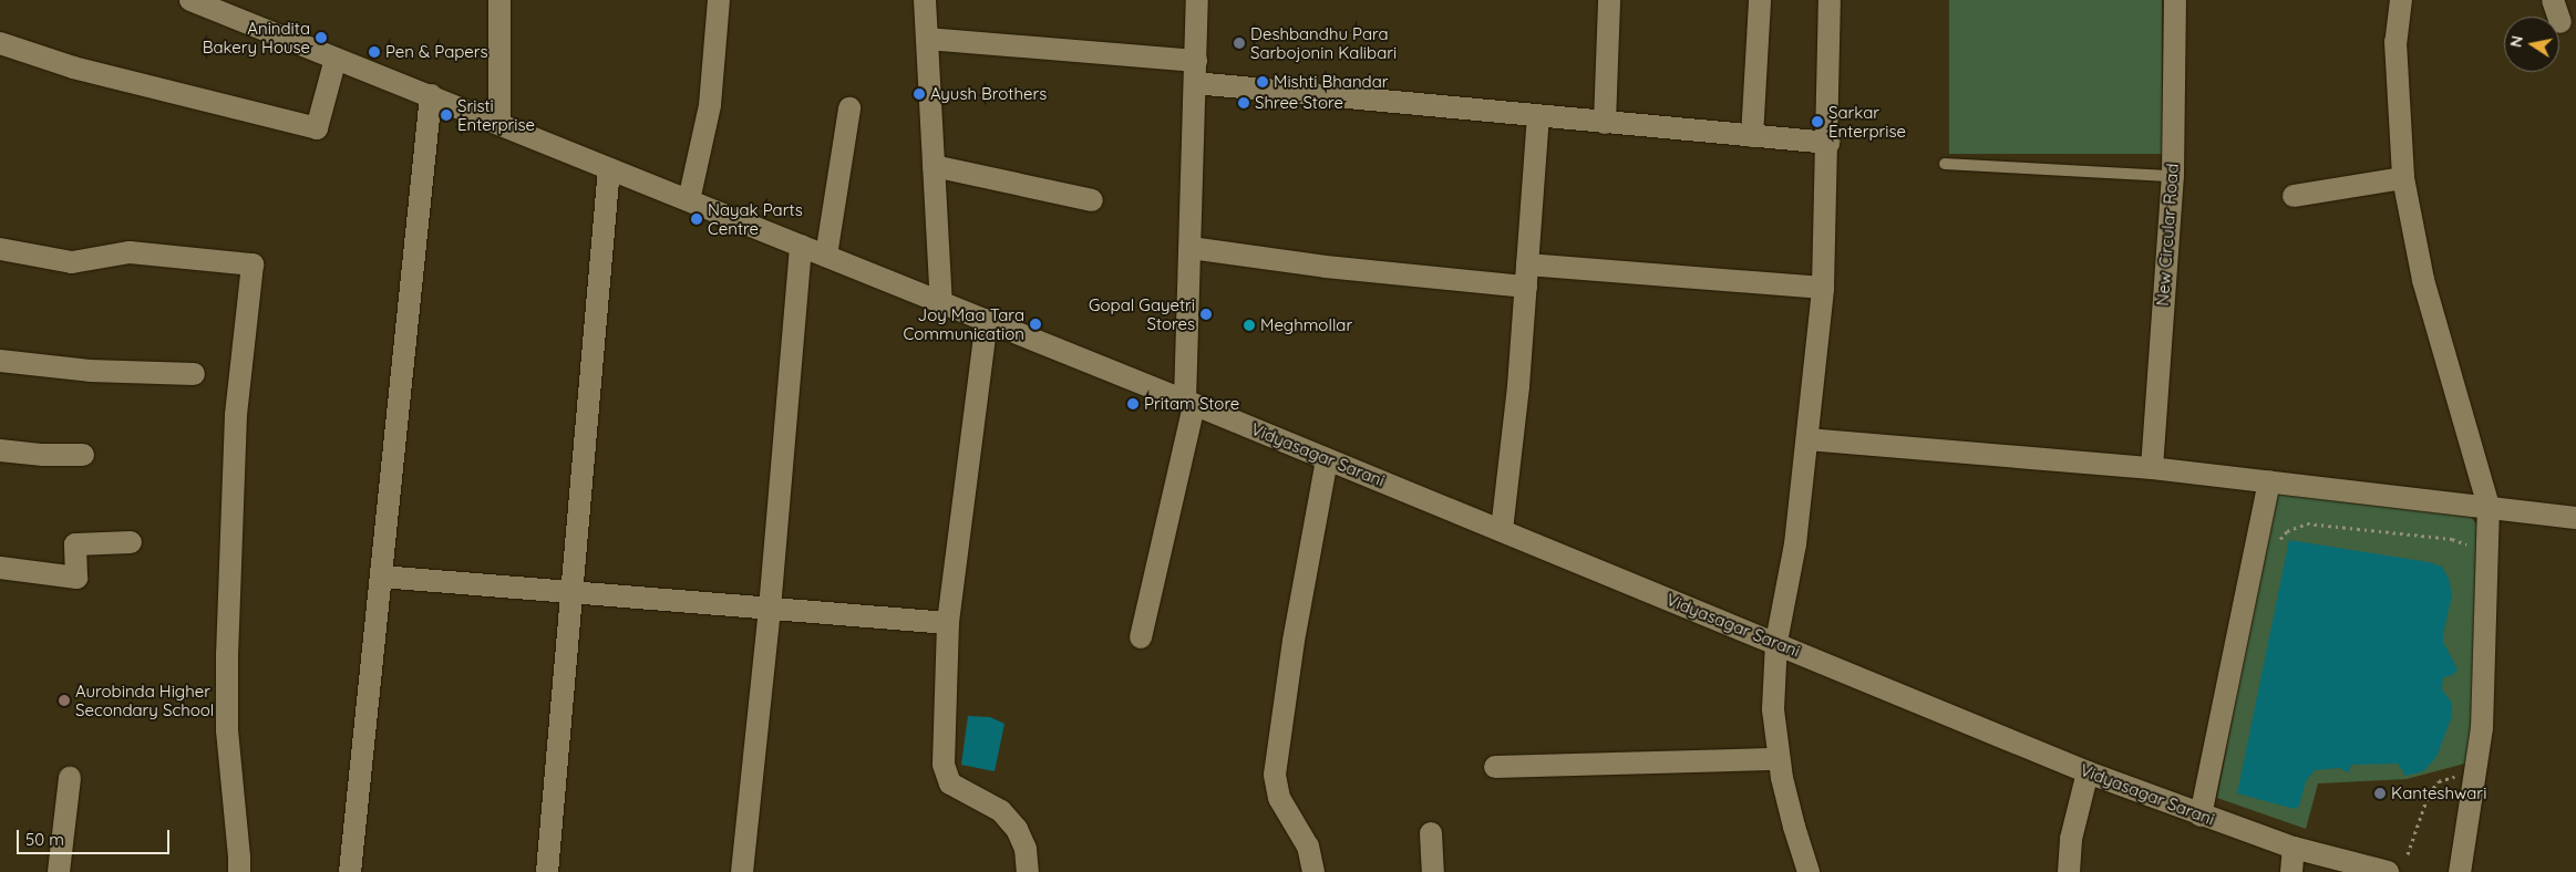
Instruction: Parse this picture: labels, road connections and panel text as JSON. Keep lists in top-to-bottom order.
{
  "streets": {
    "street": ["New Circular Road", "Vidyasagar Sarani"]
  },
  "places": [
    "Anindita Bakery House",
    "Deshbandhu Para Sarbojonin Kalibari",
    "Pen & Papers",
    "Mishti Bhandar",
    "Ayush Brothers",
    "Shree Store",
    "Sristi Enterprise",
    "Sarkar Enterprise",
    "Nayak Parts Centre",
    "Gopal Gayetri Stores",
    "Joy Maa Tara Communication",
    "Meghmollar",
    "Pritam Store",
    "Aurobinda Higher Secondary School",
    "Kanteshwari"
  ],
  "scale_bar": "50 m",
  "north": "left"
}
